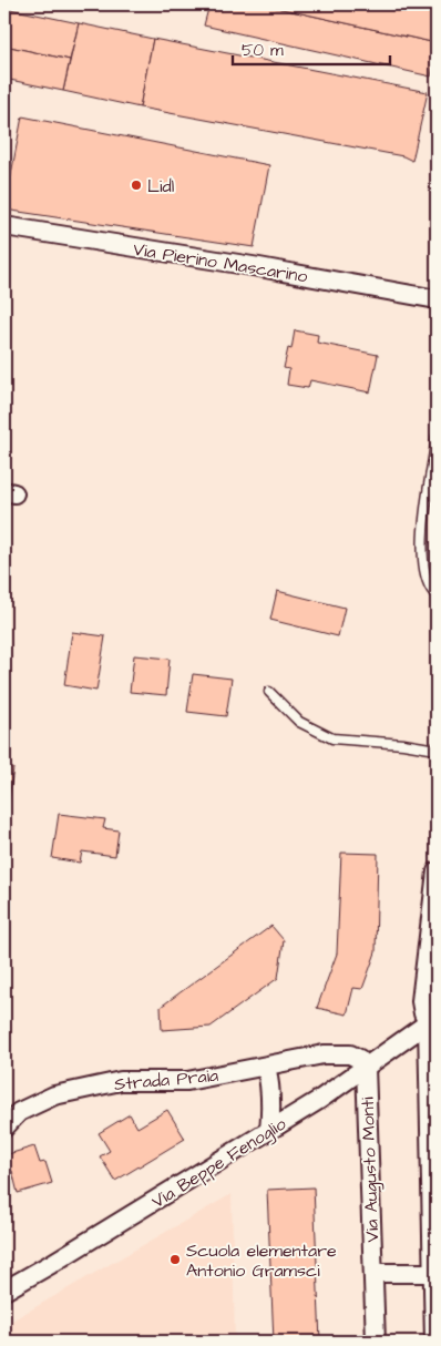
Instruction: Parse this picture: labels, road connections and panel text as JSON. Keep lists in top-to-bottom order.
{
  "streets": {
    "street": [
      "Via Pierino Mascarino",
      "Strada Praia",
      "Via Beppe Fenoglio",
      "Via Augusto Monti"
    ]
  },
  "crossings": [
    ["Strada Praia", "Via Beppe Fenoglio"],
    ["Strada Praia", "Via Augusto Monti"],
    ["Via Beppe Fenoglio", "Via Augusto Monti"]
  ],
  "places": ["Lidl", "Scuola elementare Antonio Gramsci"],
  "scale_bar": "50 m"
}
